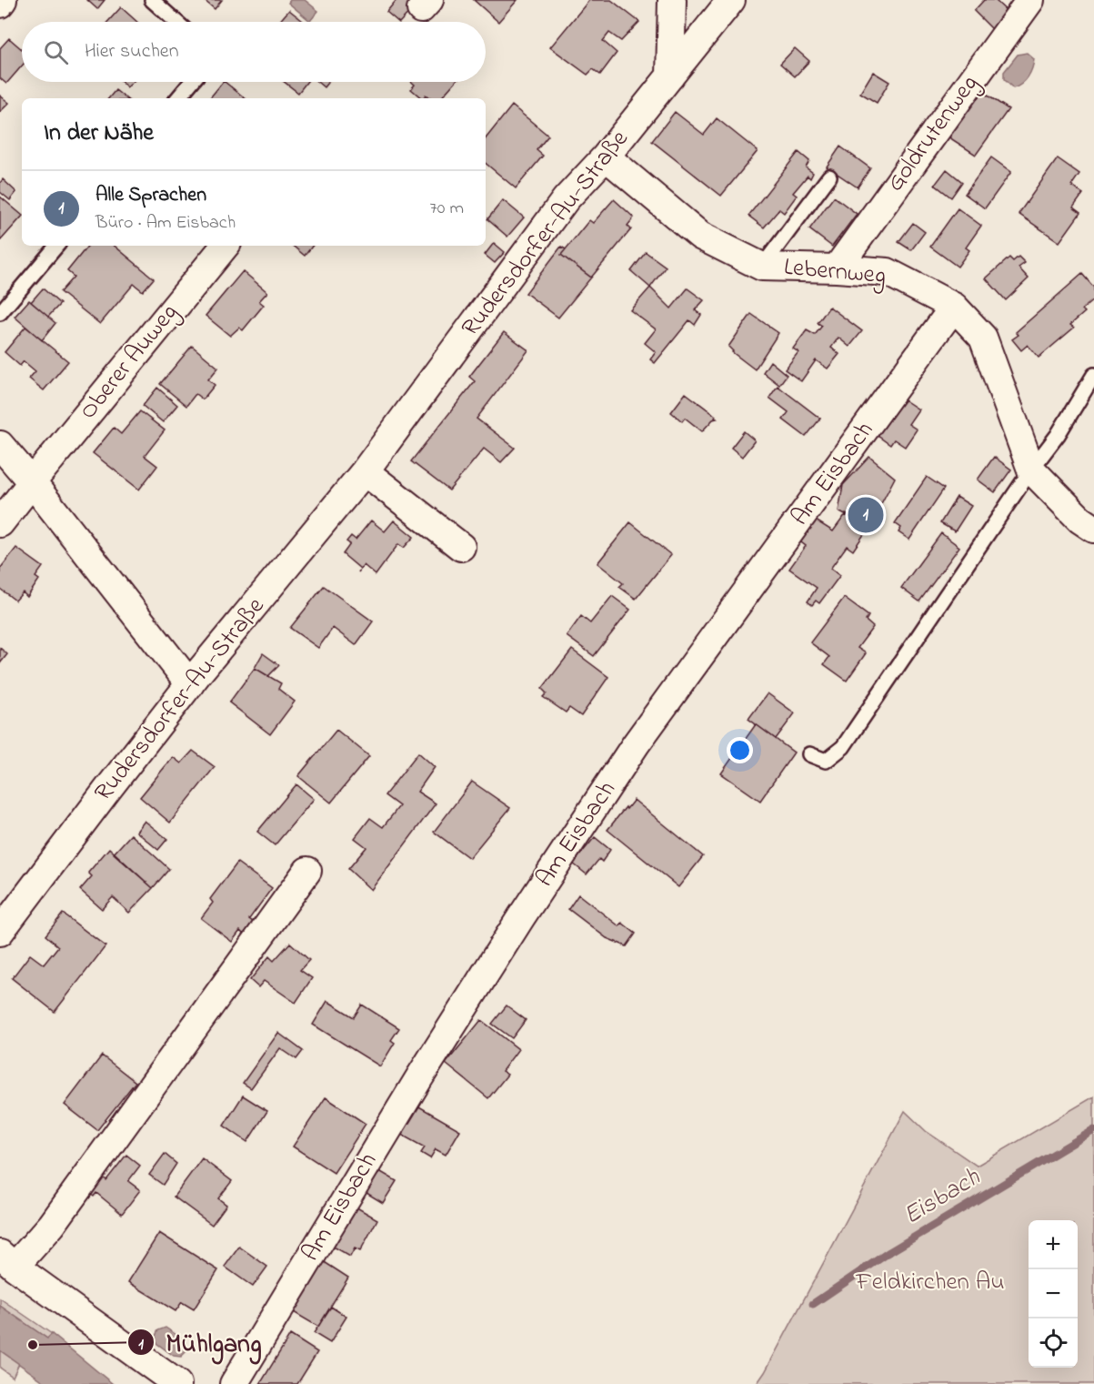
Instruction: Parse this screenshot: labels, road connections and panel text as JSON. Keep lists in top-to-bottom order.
{
  "streets": {
    "street": [
      "Goldrutenweg",
      "Rudersdorfer-Au-Straße",
      "Lebernweg",
      "Oberer Auweg",
      "Am Eisbach"
    ]
  },
  "crossings": [
    ["Goldrutenweg", "Lebernweg"],
    ["Rudersdorfer-Au-Straße", "Lebernweg"],
    ["Lebernweg", "Am Eisbach"]
  ],
  "water": ["Eisbach"],
  "parks": ["Feldkirchen Au"],
  "places": ["Mühlgang"],
  "page": {
    "search": "Hier suchen",
    "heading": "In der Nähe",
    "list": [
      {
        "mark": "1",
        "name": "Alle Sprachen",
        "note": "Büro · Am Eisbach",
        "value": "70 m"
      }
    ],
    "pins": "1",
    "map_buttons": ["+", "−"]
  }
}
